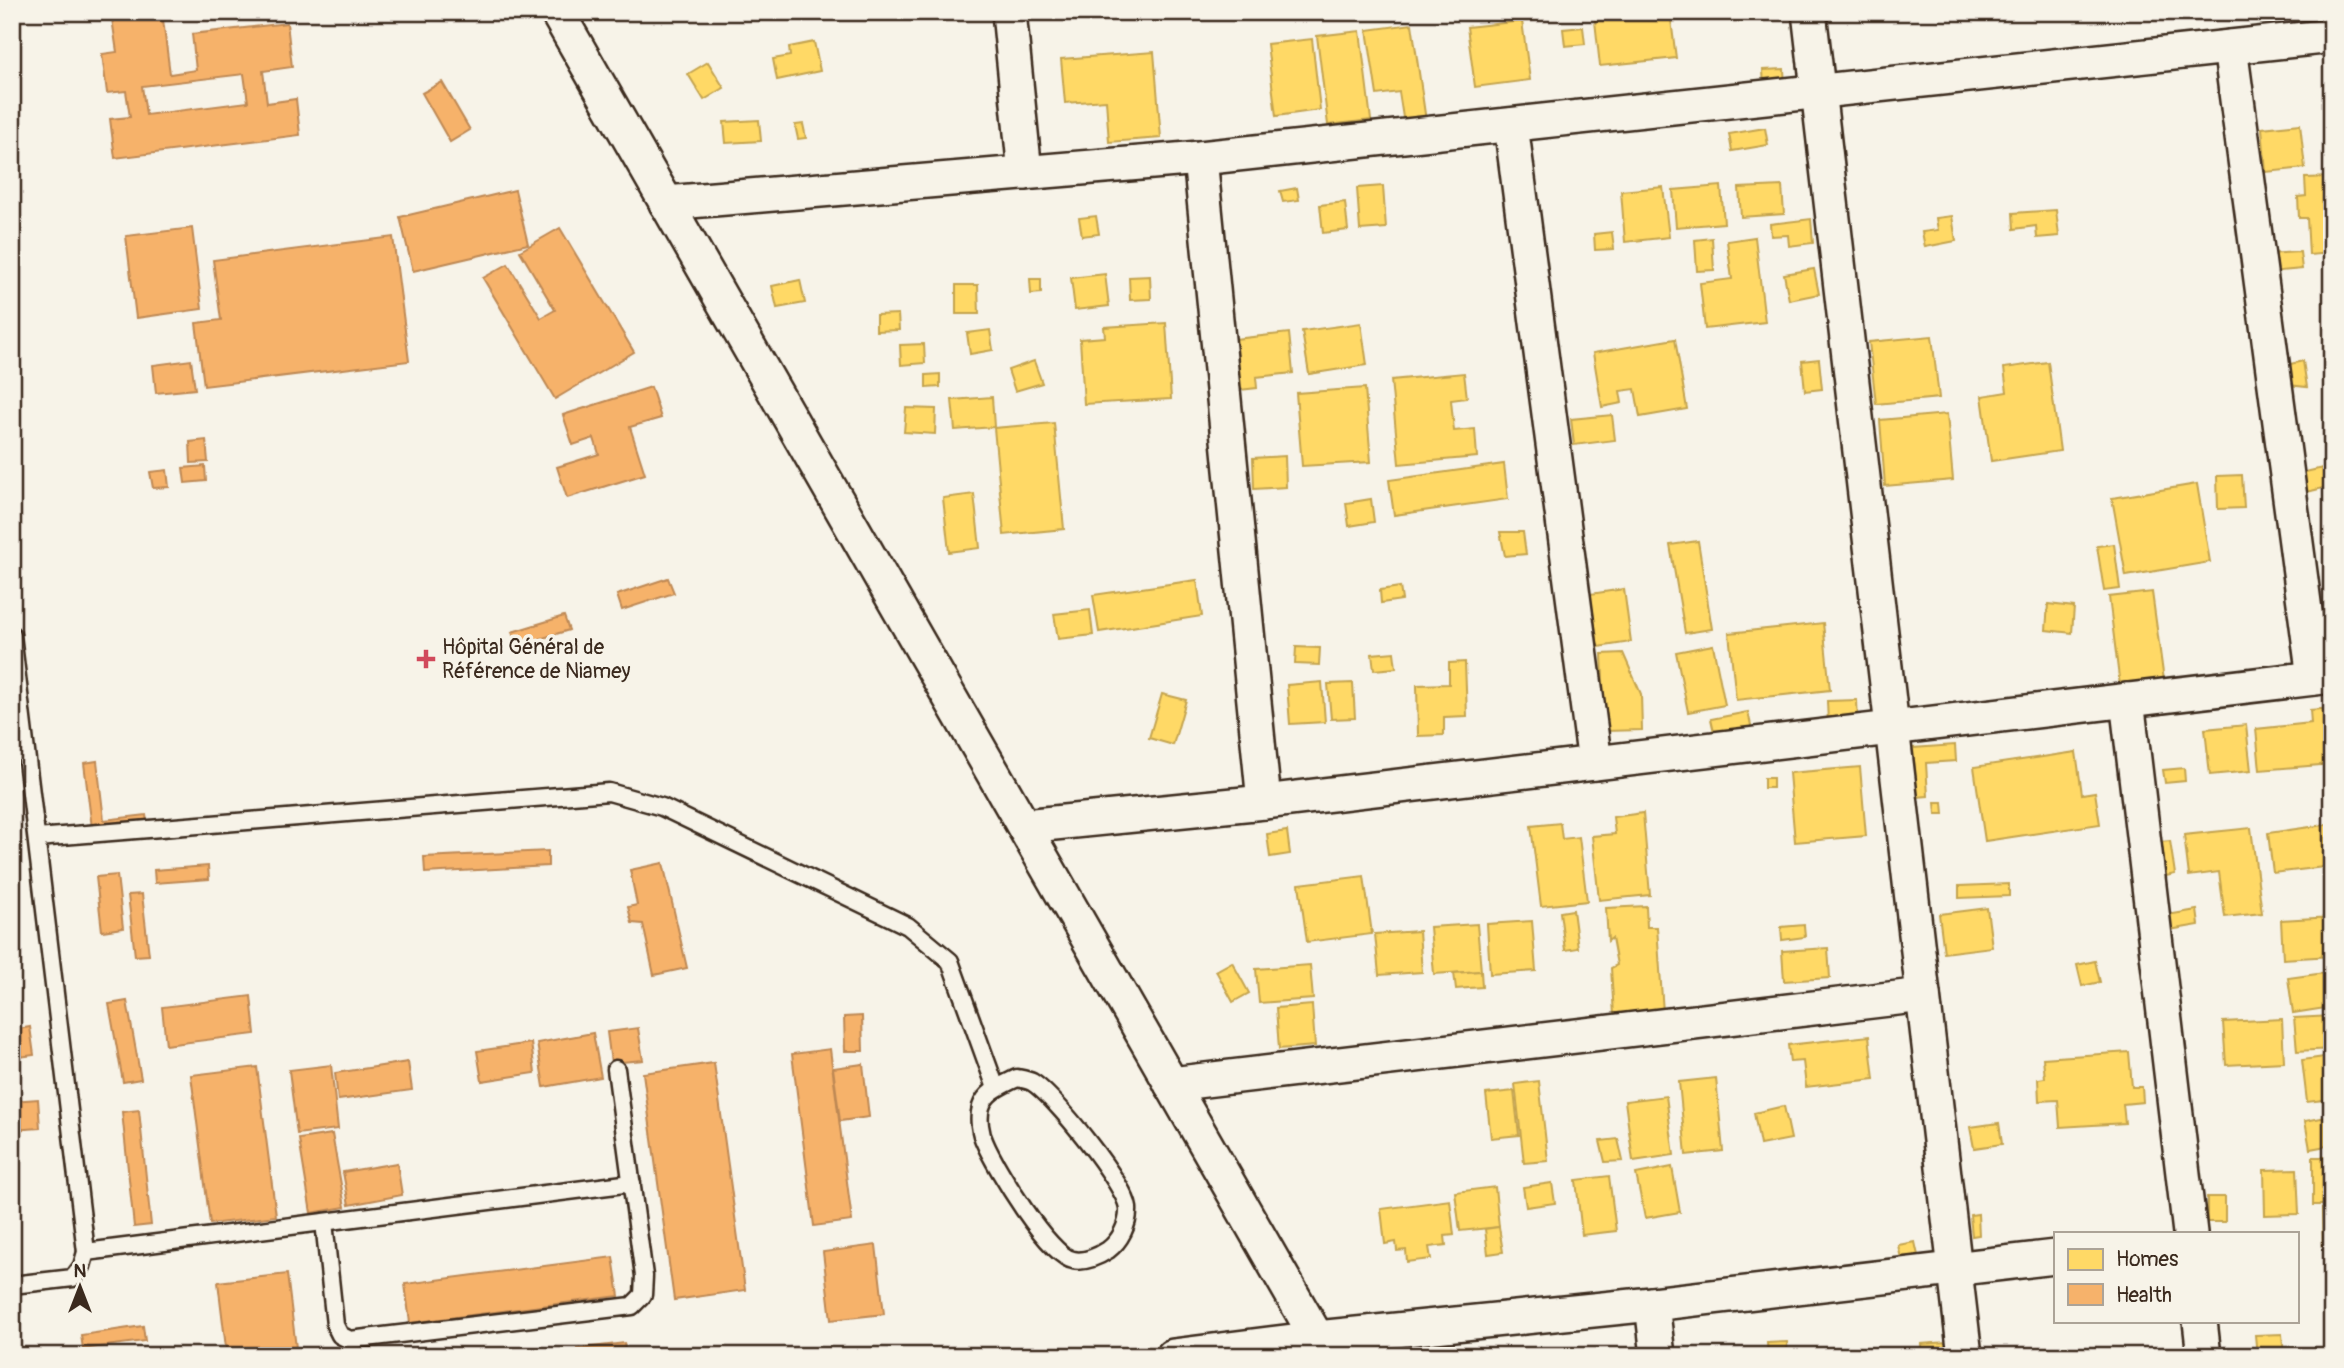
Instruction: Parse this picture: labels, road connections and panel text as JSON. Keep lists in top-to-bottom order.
{
  "places": {
    "health": ["Hôpital Général de Référence de Niamey"]
  },
  "legend": ["Homes", "Health"],
  "north": "top"
}
